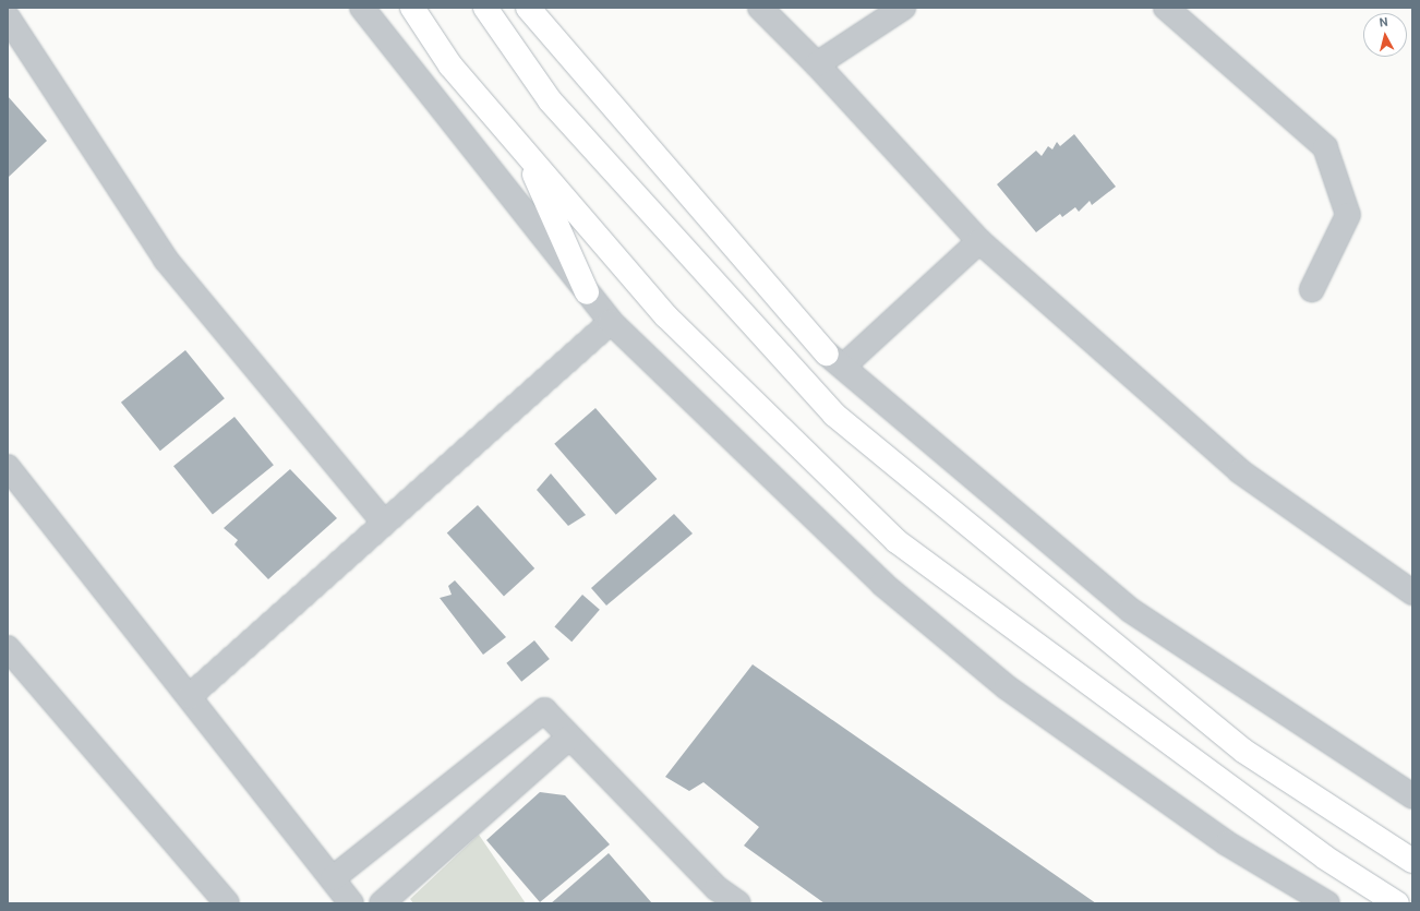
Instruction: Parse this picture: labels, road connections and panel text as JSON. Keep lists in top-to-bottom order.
{
  "north": "top"
}
